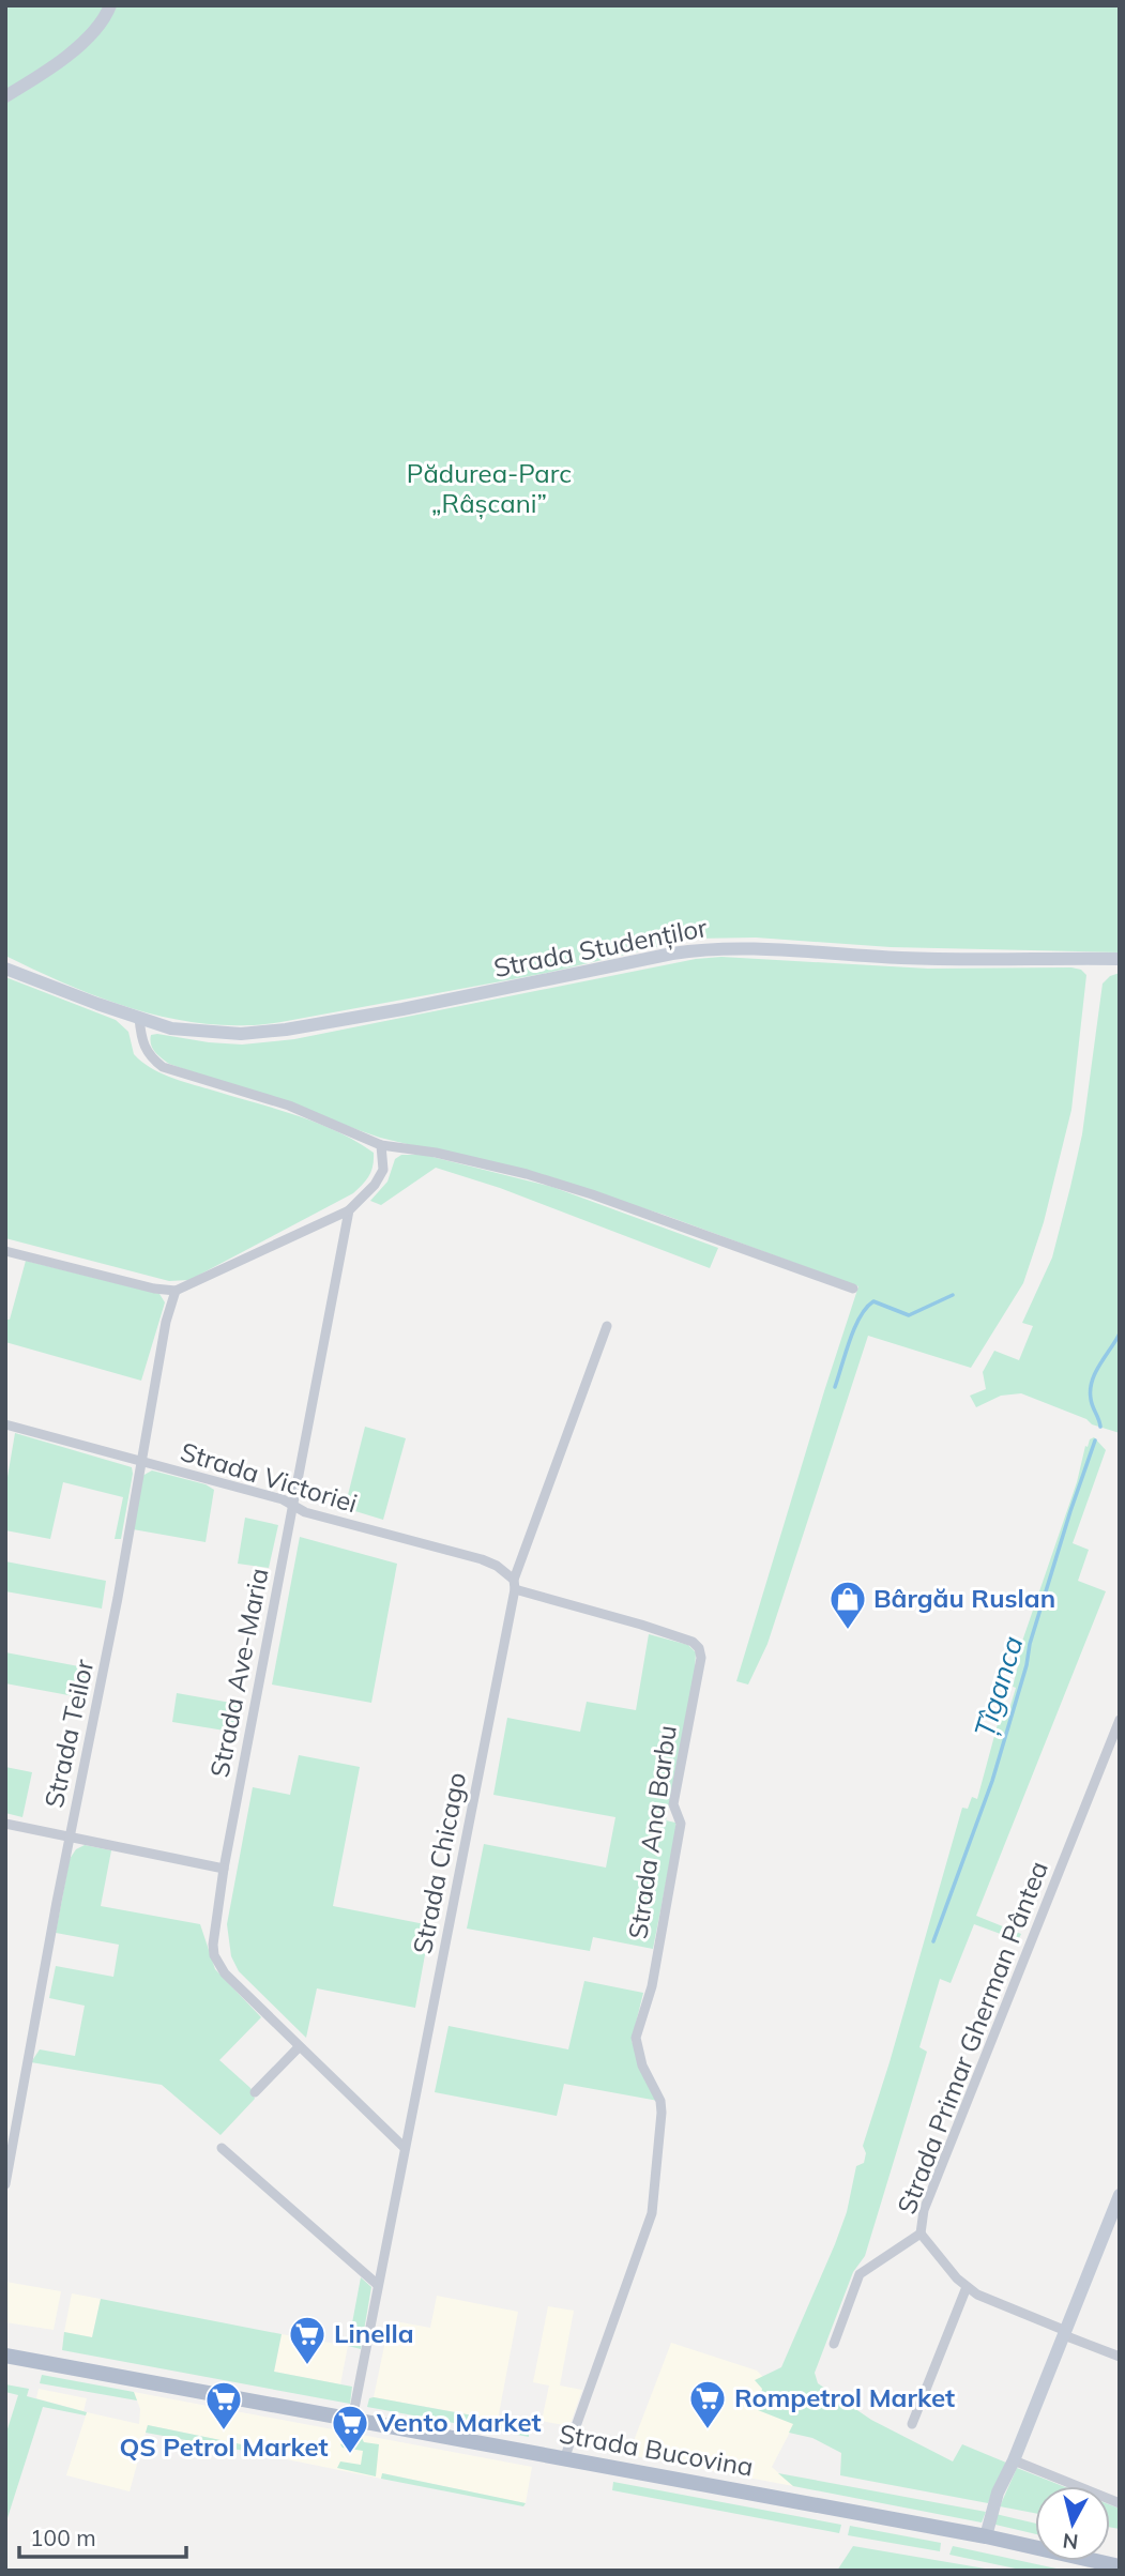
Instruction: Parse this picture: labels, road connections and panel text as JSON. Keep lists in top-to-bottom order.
{
  "streets": {
    "main road": ["Strada Studenților", "Strada Bucovina"],
    "street": [
      "Strada Victoriei",
      "Strada Ave-Maria",
      "Strada Teilor",
      "Strada Ana Barbu",
      "Strada Chicago",
      "Strada Primar Gherman Pântea"
    ]
  },
  "crossings": [
    ["Strada Victoriei", "Strada Ave-Maria"],
    ["Strada Victoriei", "Strada Teilor"],
    ["Strada Victoriei", "Strada Ana Barbu"],
    ["Strada Victoriei", "Strada Chicago"],
    ["Strada Ave-Maria", "Strada Chicago"],
    ["Strada Ana Barbu", "Strada Bucovina"],
    ["Strada Chicago", "Strada Bucovina"]
  ],
  "water": ["Țîganca"],
  "parks": ["Pădurea-Parc „Râșcani”"],
  "places": {
    "shop": ["Bârgău Ruslan"],
    "supermarket": [
      "Linella",
      "Rompetrol Market",
      "QS Petrol Market",
      "Vento Market"
    ]
  },
  "scale_bar": "100 m",
  "north": "bottom"
}
